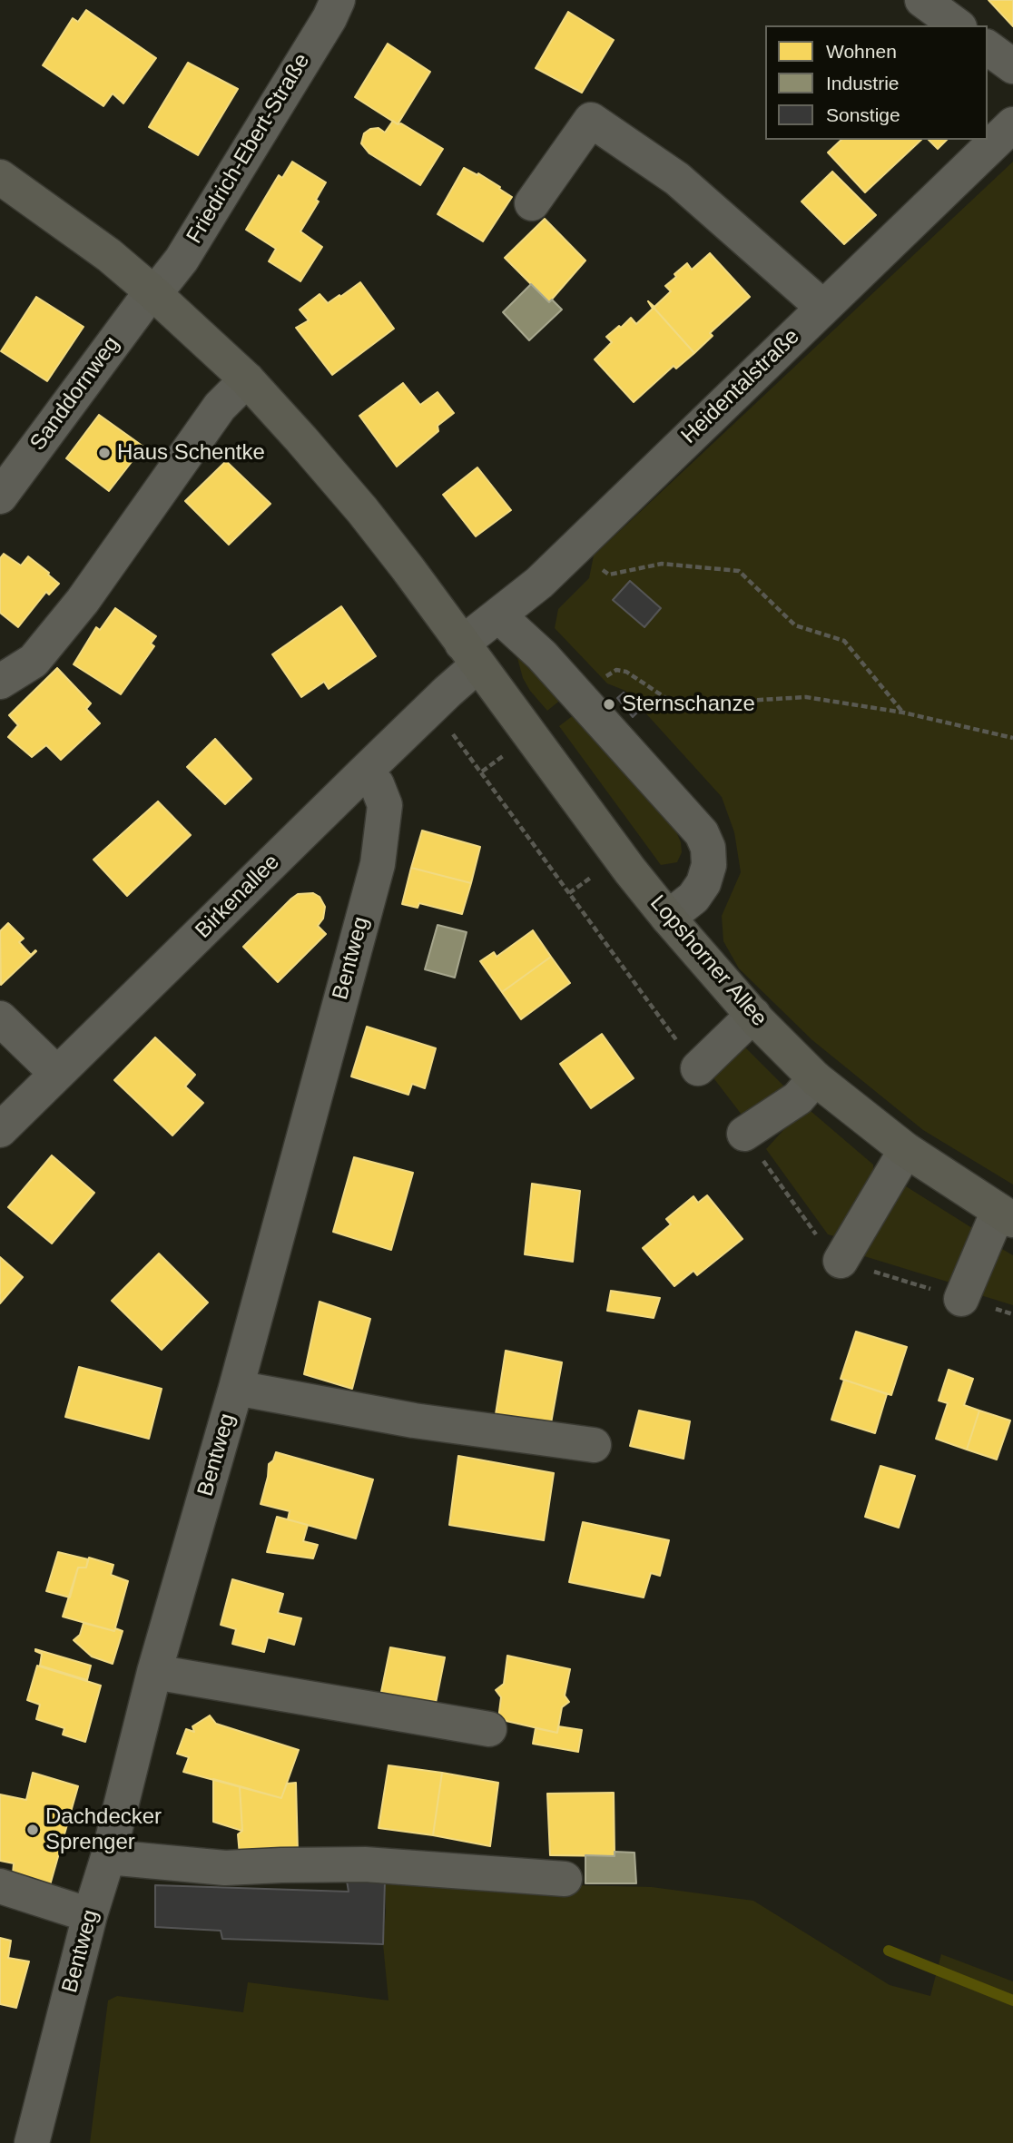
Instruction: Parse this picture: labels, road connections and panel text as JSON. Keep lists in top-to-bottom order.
{
  "streets": {
    "main road": ["Lopshorner Allee"],
    "street": [
      "Friedrich-Ebert-Straße",
      "Heidentalstraße",
      "Sanddornweg",
      "Birkenallee",
      "Bentweg"
    ]
  },
  "crossings": [
    ["Friedrich-Ebert-Straße", "Sanddornweg"],
    ["Heidentalstraße", "Birkenallee"],
    ["Heidentalstraße", "Lopshorner Allee"],
    ["Birkenallee", "Bentweg"],
    ["Birkenallee", "Lopshorner Allee"]
  ],
  "places": ["Haus Schentke", "Sternschanze", "Dachdecker Sprenger"],
  "legend": ["Wohnen", "Industrie", "Sonstige"]
}
